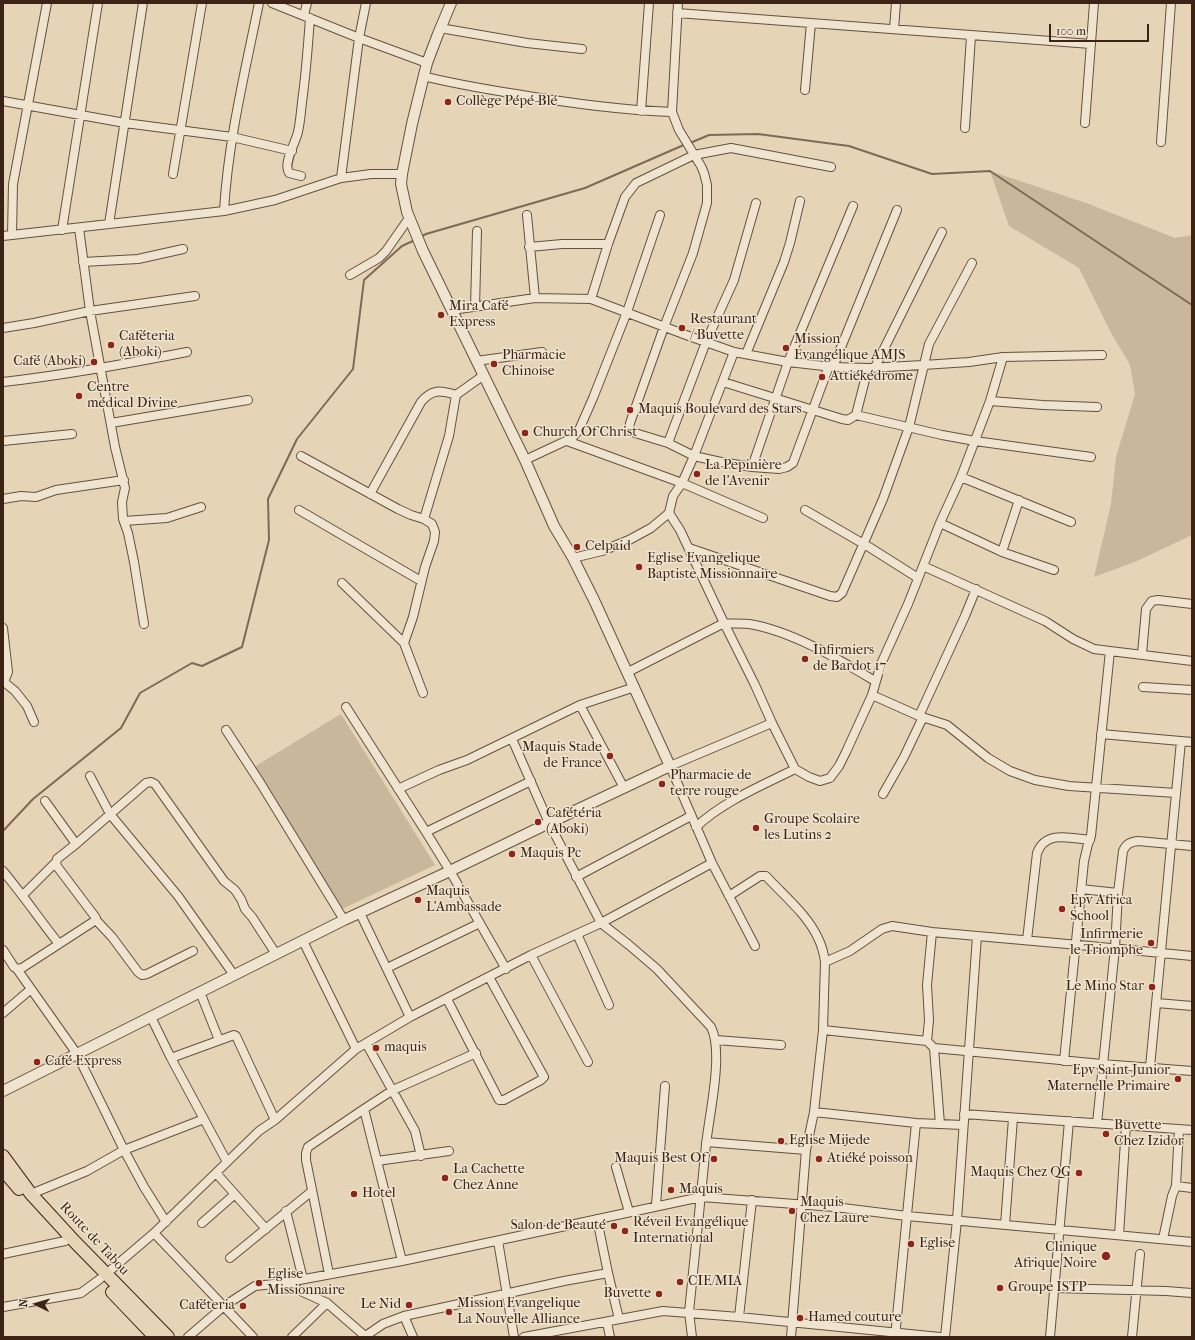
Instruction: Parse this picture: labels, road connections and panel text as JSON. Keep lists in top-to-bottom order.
{
  "streets": {
    "main road": ["Route de Tabou"]
  },
  "places": [
    "Collège Pépé-Blé",
    "Mira Café Express",
    "Restaurant / Buvette",
    "Caféteria (Aboki)",
    "Mission Evangélique AMJS",
    "Café (Aboki)",
    "Pharmacie Chinoise",
    "Attiékédrome",
    "Centre médical Divine",
    "Maquis Boulevard des Stars",
    "Church Of Christ",
    "La Pepinière de l'Avenir",
    "Celpaid",
    "Eglise Evangelique Baptiste Missionnaire",
    "Infirmiers de Bardot 17",
    "Maquis Stade de France",
    "Pharmacie de terre rouge",
    "Cafétéria (Aboki)",
    "Groupe Scolaire les Lutins 2",
    "Maquis Pc",
    "Maquis L'Ambassade",
    "Epv Africa School",
    "Infirmerie le Triomphe",
    "Le Mino Star",
    "maquis",
    "Café Express",
    "Epv Saint Junior Maternelle Primaire",
    "Buvette Chez Izidor",
    "Eglise Mijede",
    "Maquis Best Of",
    "Atiéké poisson",
    "Maquis Chez QG",
    "La Cachette Chez Anne",
    "Maquis",
    "Hotel",
    "Maquis Chez Laure",
    "Salon de Beauté",
    "Réveil Evangélique International",
    "Eglise",
    "Clinique Afrique Noire",
    "CIE/MIA",
    "Eglise Missionnaire",
    "Groupe ISTP",
    "Buvette",
    "Le Nid",
    "Caféteria",
    "Mission Evangelique La Nouvelle Alliance",
    "Hamed couture"
  ],
  "scale_bar": "100 m",
  "north": "left"
}
